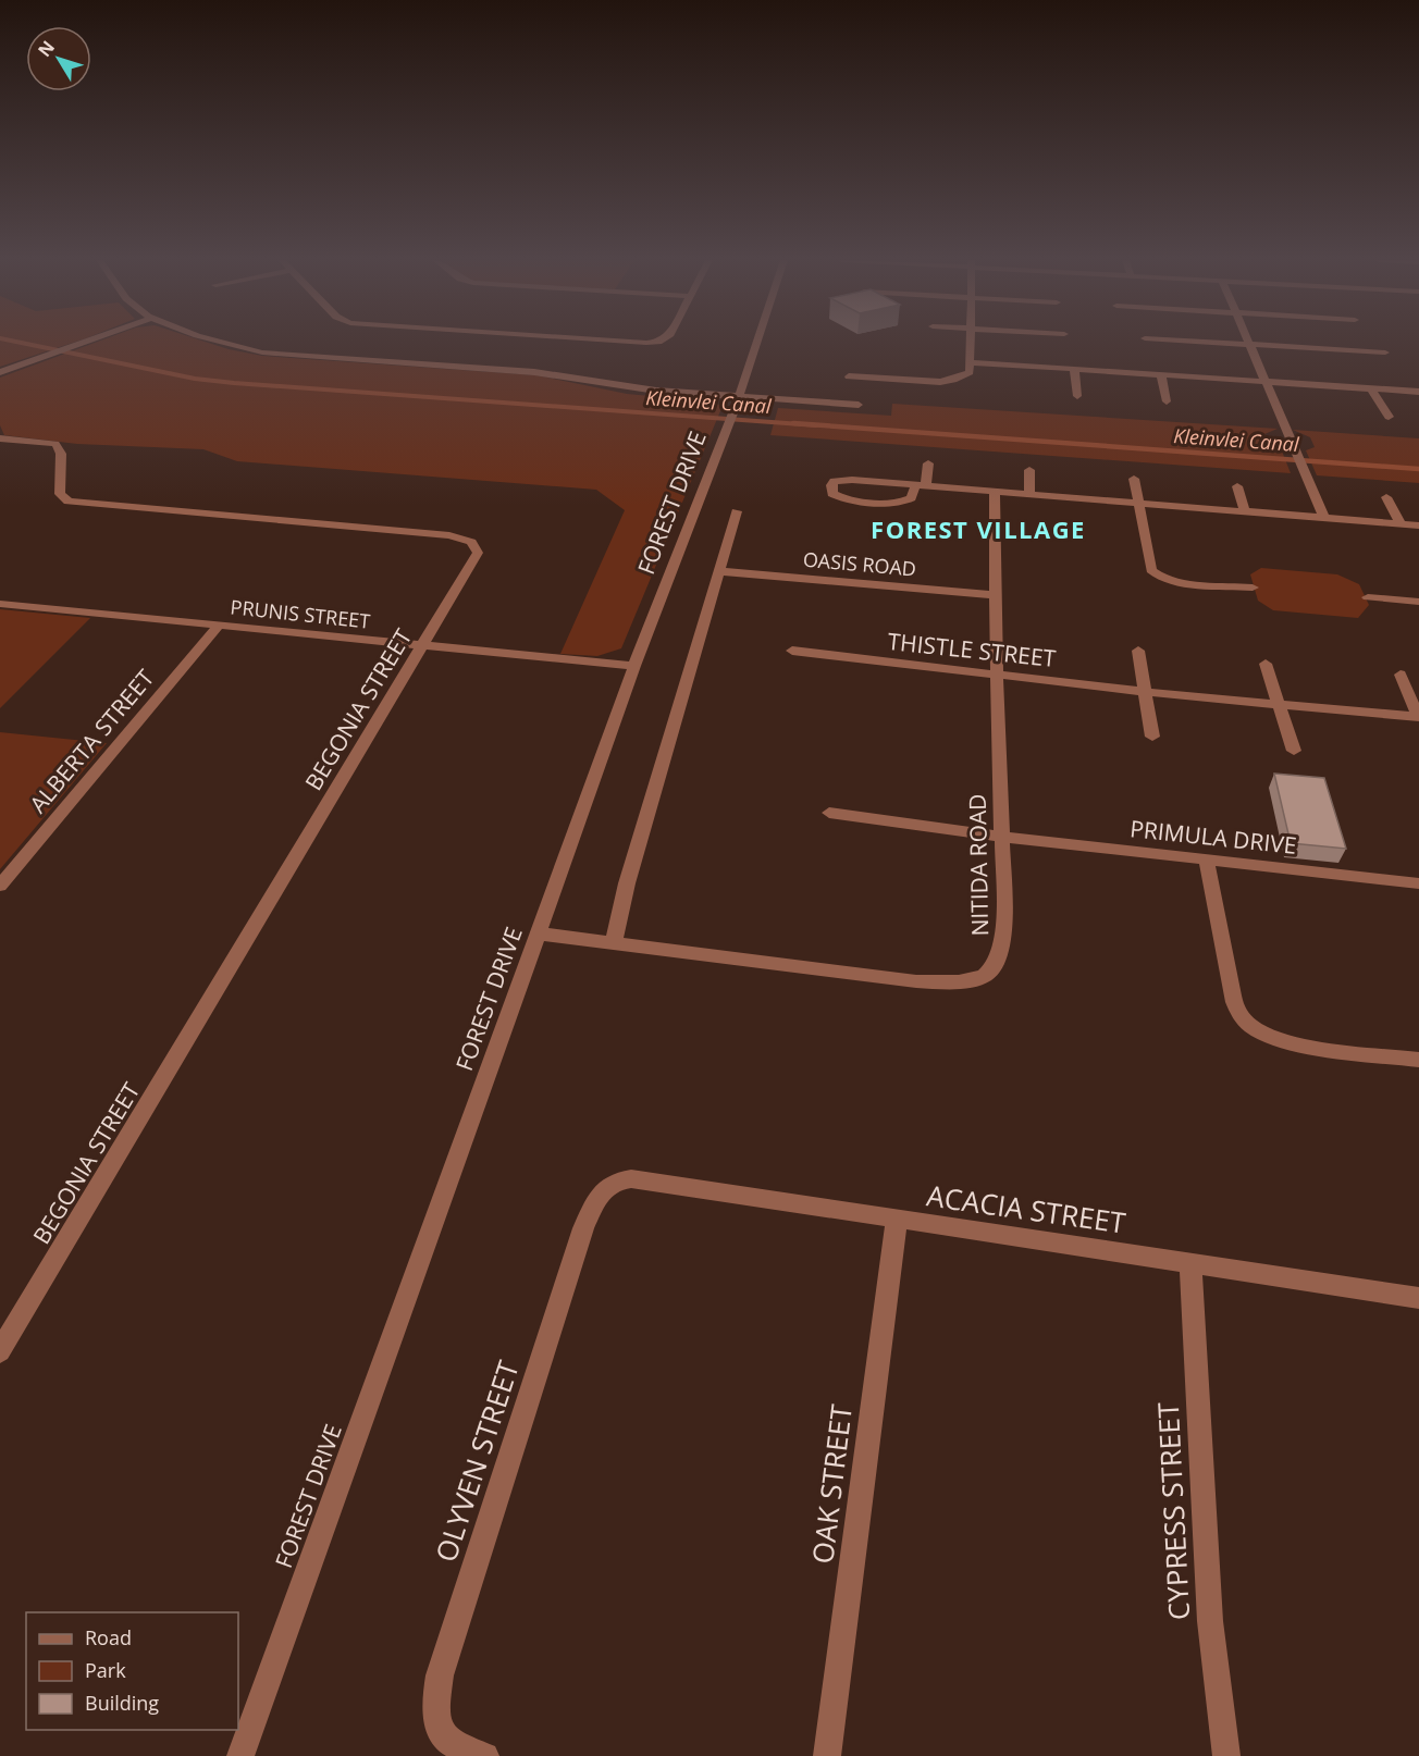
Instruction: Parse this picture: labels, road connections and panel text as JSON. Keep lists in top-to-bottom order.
{
  "streets": {
    "street": [
      "FOREST DRIVE",
      "OASIS ROAD",
      "PRUNIS STREET",
      "THISTLE STREET",
      "BEGONIA STREET",
      "ALBERTA STREET",
      "PRIMULA DRIVE",
      "NITIDA ROAD",
      "ACACIA STREET",
      "OLYVEN STREET",
      "OAK STREET",
      "CYPRESS STREET"
    ]
  },
  "crossings": [
    ["FOREST DRIVE", "PRUNIS STREET"],
    ["FOREST DRIVE", "NITIDA ROAD"],
    ["OASIS ROAD", "NITIDA ROAD"],
    ["PRUNIS STREET", "BEGONIA STREET"],
    ["PRUNIS STREET", "ALBERTA STREET"],
    ["THISTLE STREET", "NITIDA ROAD"],
    ["PRIMULA DRIVE", "NITIDA ROAD"],
    ["ACACIA STREET", "OLYVEN STREET"],
    ["ACACIA STREET", "OAK STREET"],
    ["ACACIA STREET", "CYPRESS STREET"]
  ],
  "districts": ["FOREST VILLAGE"],
  "water": ["Kleinvlei Canal"],
  "legend": ["Road", "Park", "Building"],
  "north": "top left"
}
